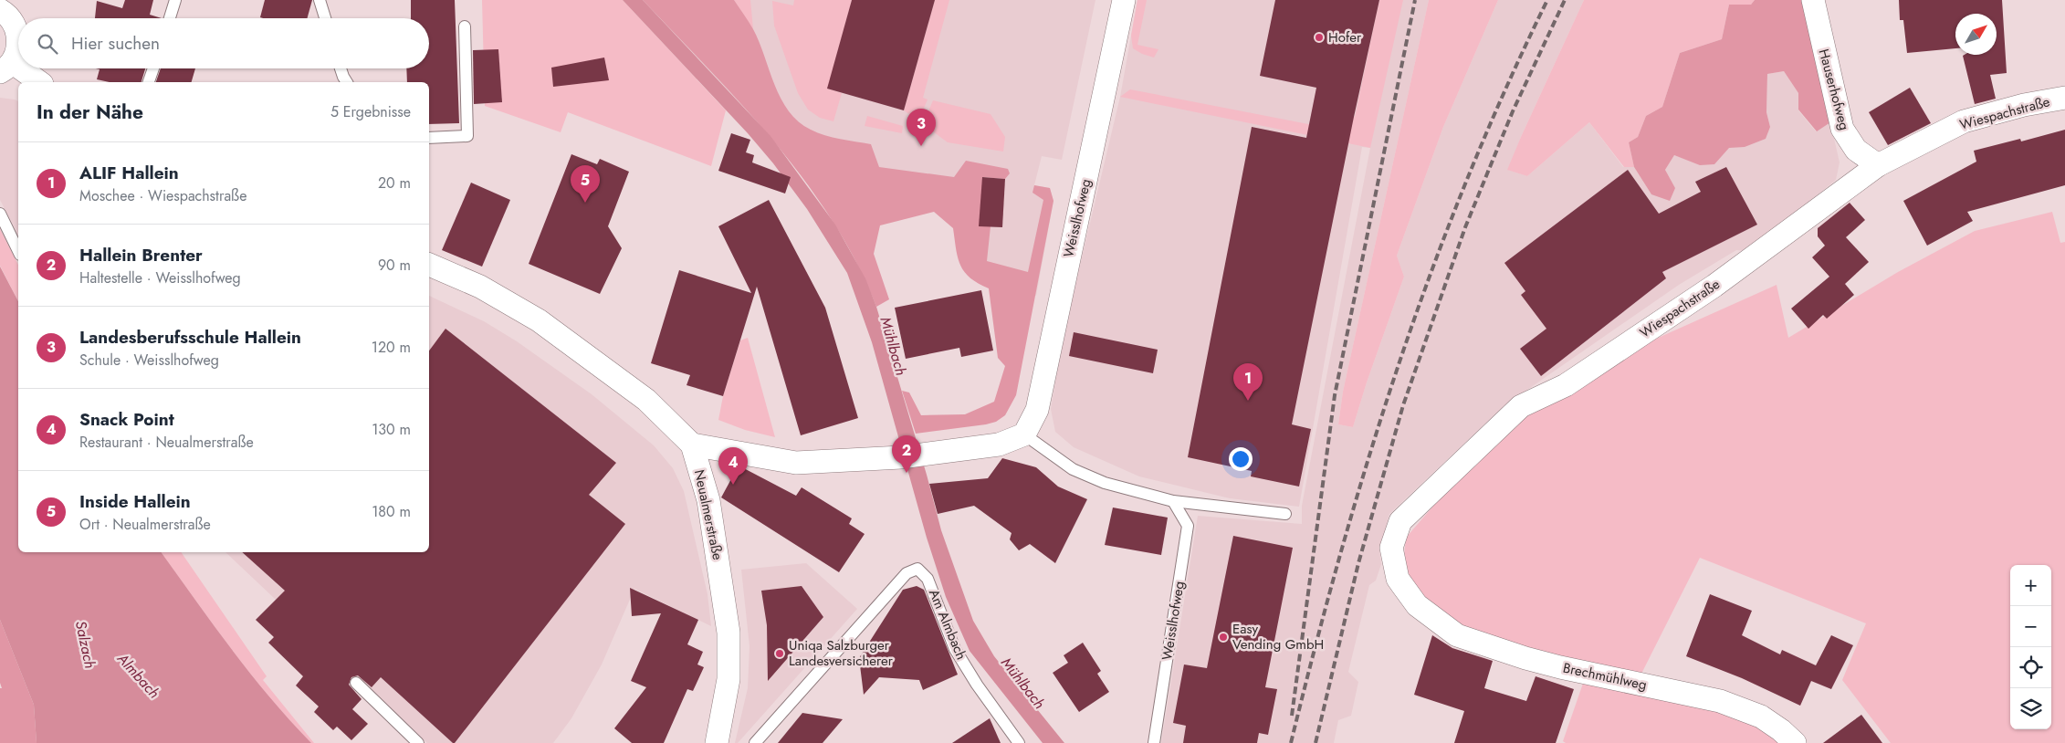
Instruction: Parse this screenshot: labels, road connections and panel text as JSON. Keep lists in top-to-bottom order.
{
  "streets": {
    "street": [
      "Hauserhofweg",
      "Wiespachstraße",
      "Weisslhofweg",
      "Neualmerstraße",
      "Brechmühlweg"
    ],
    "lane": ["Am Almbach"]
  },
  "crossings": [
    ["Hauserhofweg", "Wiespachstraße"],
    ["Wiespachstraße", "Brechmühlweg"]
  ],
  "water": ["Mühlbach", "Salzach", "Almbach"],
  "places": ["Hofer", "Easy Vending GmbH", "Uniqa Salzburger Landesversicherer"],
  "north": "top right",
  "page": {
    "search": "Hier suchen",
    "heading": ["In der Nähe", "5 Ergebnisse"],
    "pins": [
      "3",
      "5",
      "1",
      "2",
      "4"
    ],
    "list": [
      {
        "mark": "1",
        "name": "ALIF Hallein",
        "note": "Moschee · Wiespachstraße",
        "value": "20 m"
      },
      {
        "mark": "2",
        "name": "Hallein Brenter",
        "note": "Haltestelle · Weisslhofweg",
        "value": "90 m"
      },
      {
        "mark": "3",
        "name": "Landesberufsschule Hallein",
        "note": "Schule · Weisslhofweg",
        "value": "120 m"
      },
      {
        "mark": "4",
        "name": "Snack Point",
        "note": "Restaurant · Neualmerstraße",
        "value": "130 m"
      },
      {
        "mark": "5",
        "name": "Inside Hallein",
        "note": "Ort · Neualmerstraße",
        "value": "180 m"
      }
    ],
    "map_buttons": ["+", "−"]
  }
}
